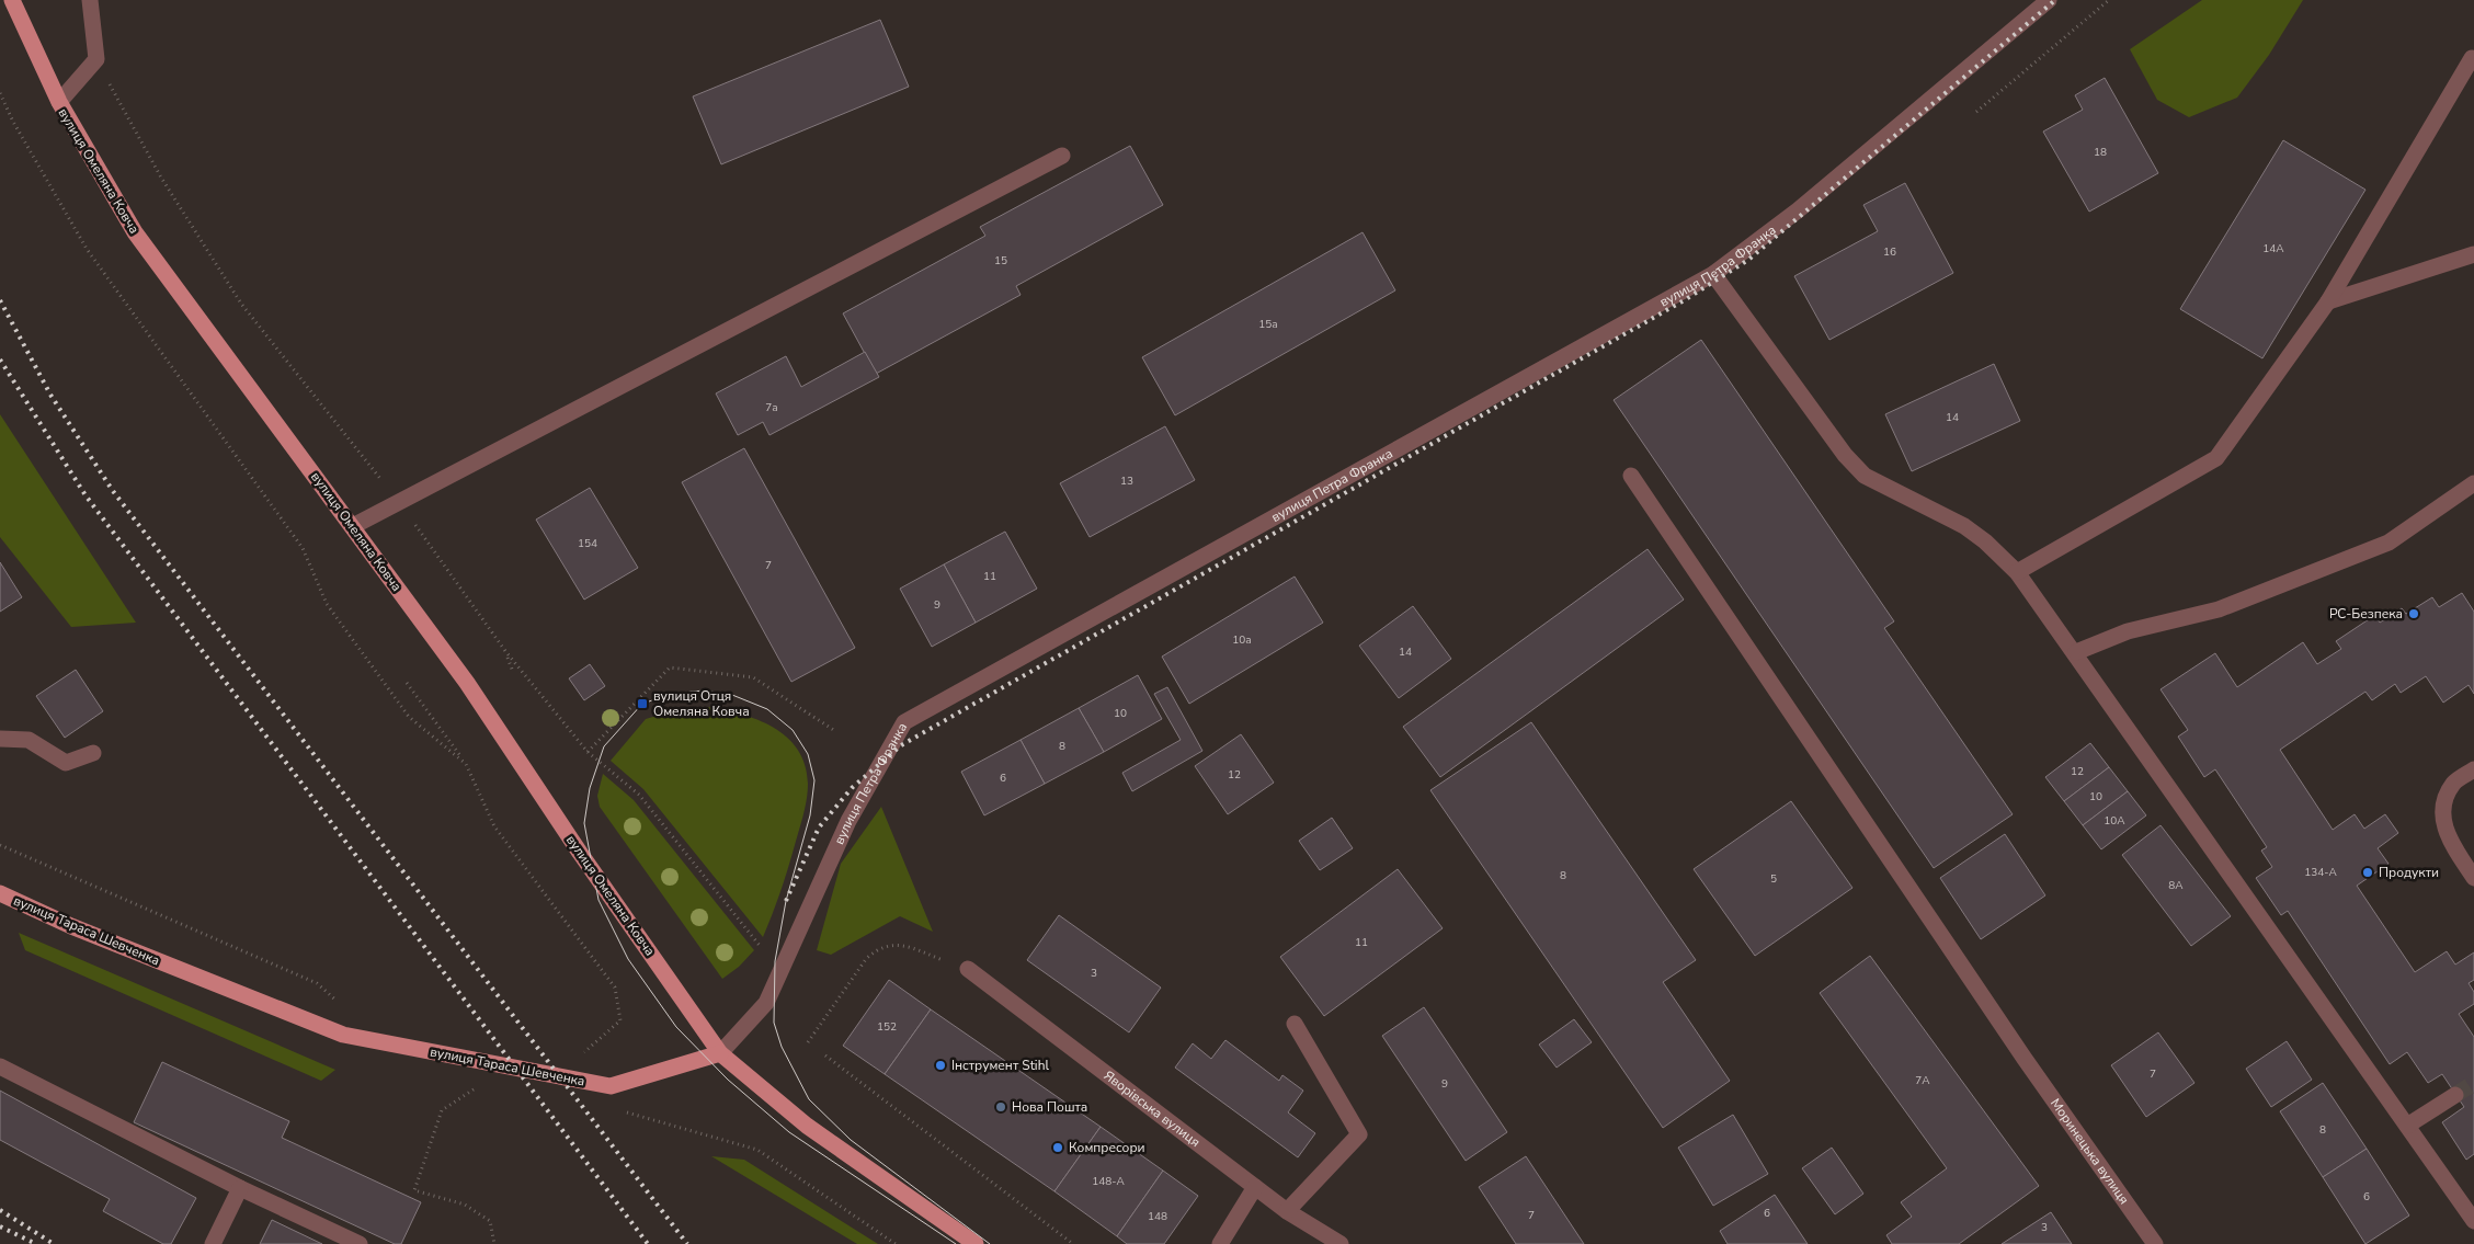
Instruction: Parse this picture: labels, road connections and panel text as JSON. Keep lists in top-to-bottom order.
{
  "streets": {
    "main road": ["вулиця Омеляна Ковча", "вулиця Тараса Шевченка"],
    "street": ["вулиця Петра Франка", "Яворівська вулиця", "Моринецька вулиця"]
  },
  "crossings": [
    ["вулиця Омеляна Ковча", "вулиця Петра Франка"],
    ["вулиця Омеляна Ковча", "вулиця Тараса Шевченка"],
    ["вулиця Петра Франка", "вулиця Тараса Шевченка"]
  ],
  "places": {
    "other": [
      "РС-Безпека",
      "Продукти",
      "Інструмент Stihl",
      "Нова Пошта",
      "Компресори"
    ],
    "transit": ["вулиця Отця Омеляна Ковча"]
  },
  "house_numbers": [
    "18",
    "14А",
    "16",
    "15",
    "15а",
    "7а",
    "14",
    "13",
    "154",
    "7",
    "11",
    "9",
    "10а",
    "14",
    "10",
    "8",
    "12",
    "12",
    "6",
    "10",
    "10А",
    "134-А",
    "8",
    "5",
    "8А",
    "11",
    "3",
    "152",
    "7",
    "7А",
    "9",
    "8",
    "148-А",
    "6",
    "6",
    "7",
    "148",
    "3"
  ]
}
